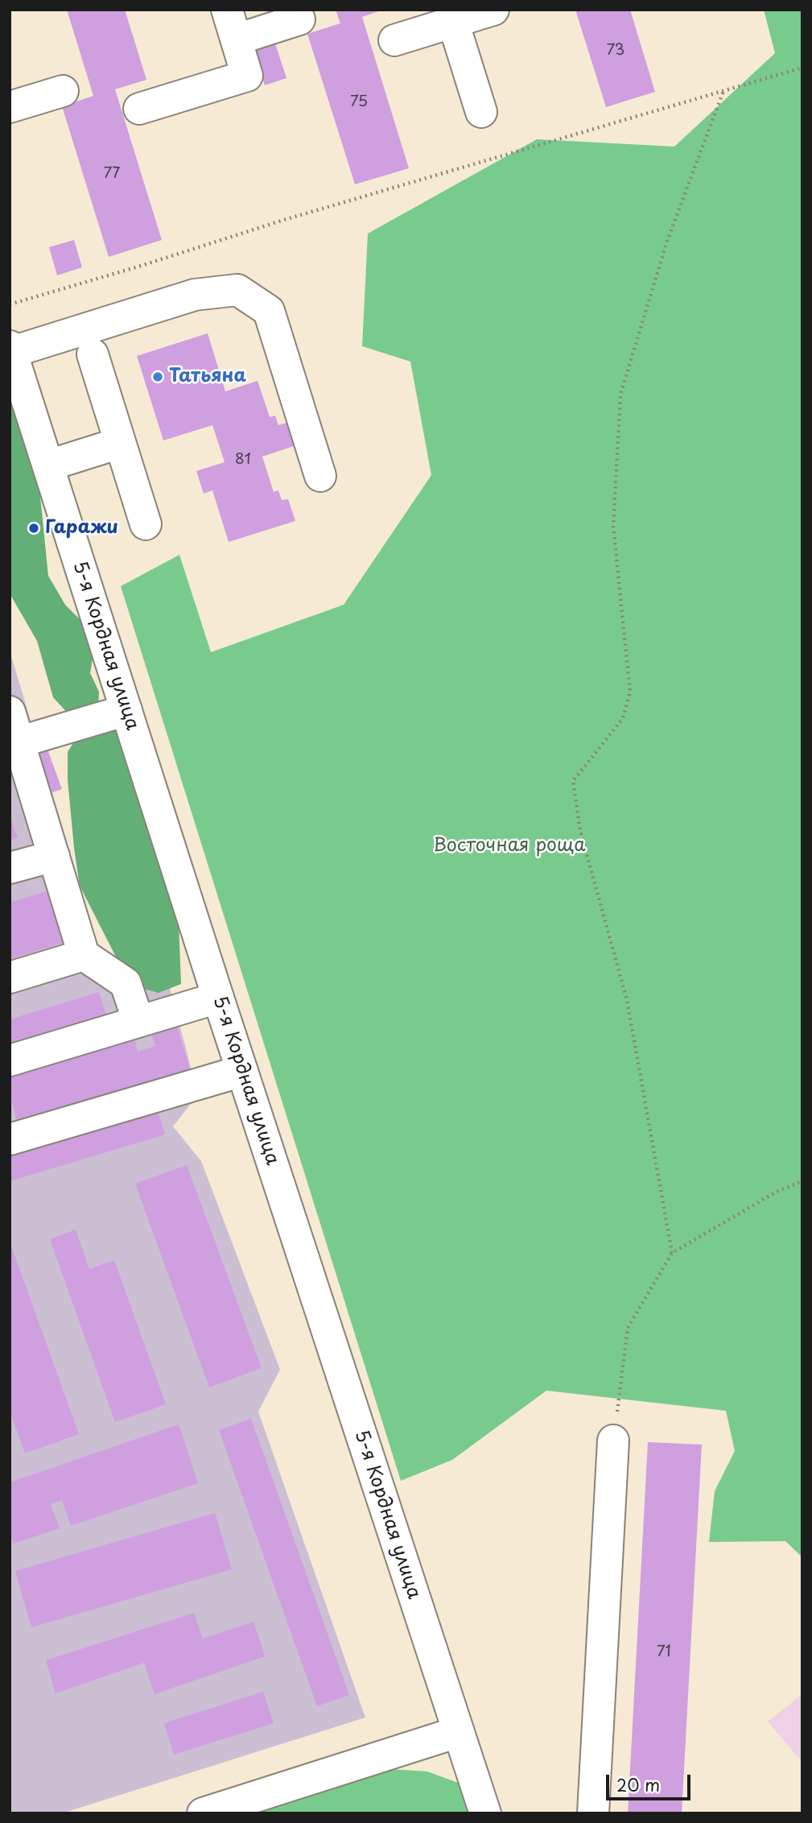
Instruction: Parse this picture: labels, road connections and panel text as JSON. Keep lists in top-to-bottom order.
{
  "streets": {
    "main road": ["5-я Кордная улица"]
  },
  "parks": ["Восточная роща"],
  "places": ["Татьяна", "Гаражи"],
  "house_numbers": [
    "73",
    "75",
    "77",
    "81",
    "71"
  ],
  "scale_bar": "20 m"
}
